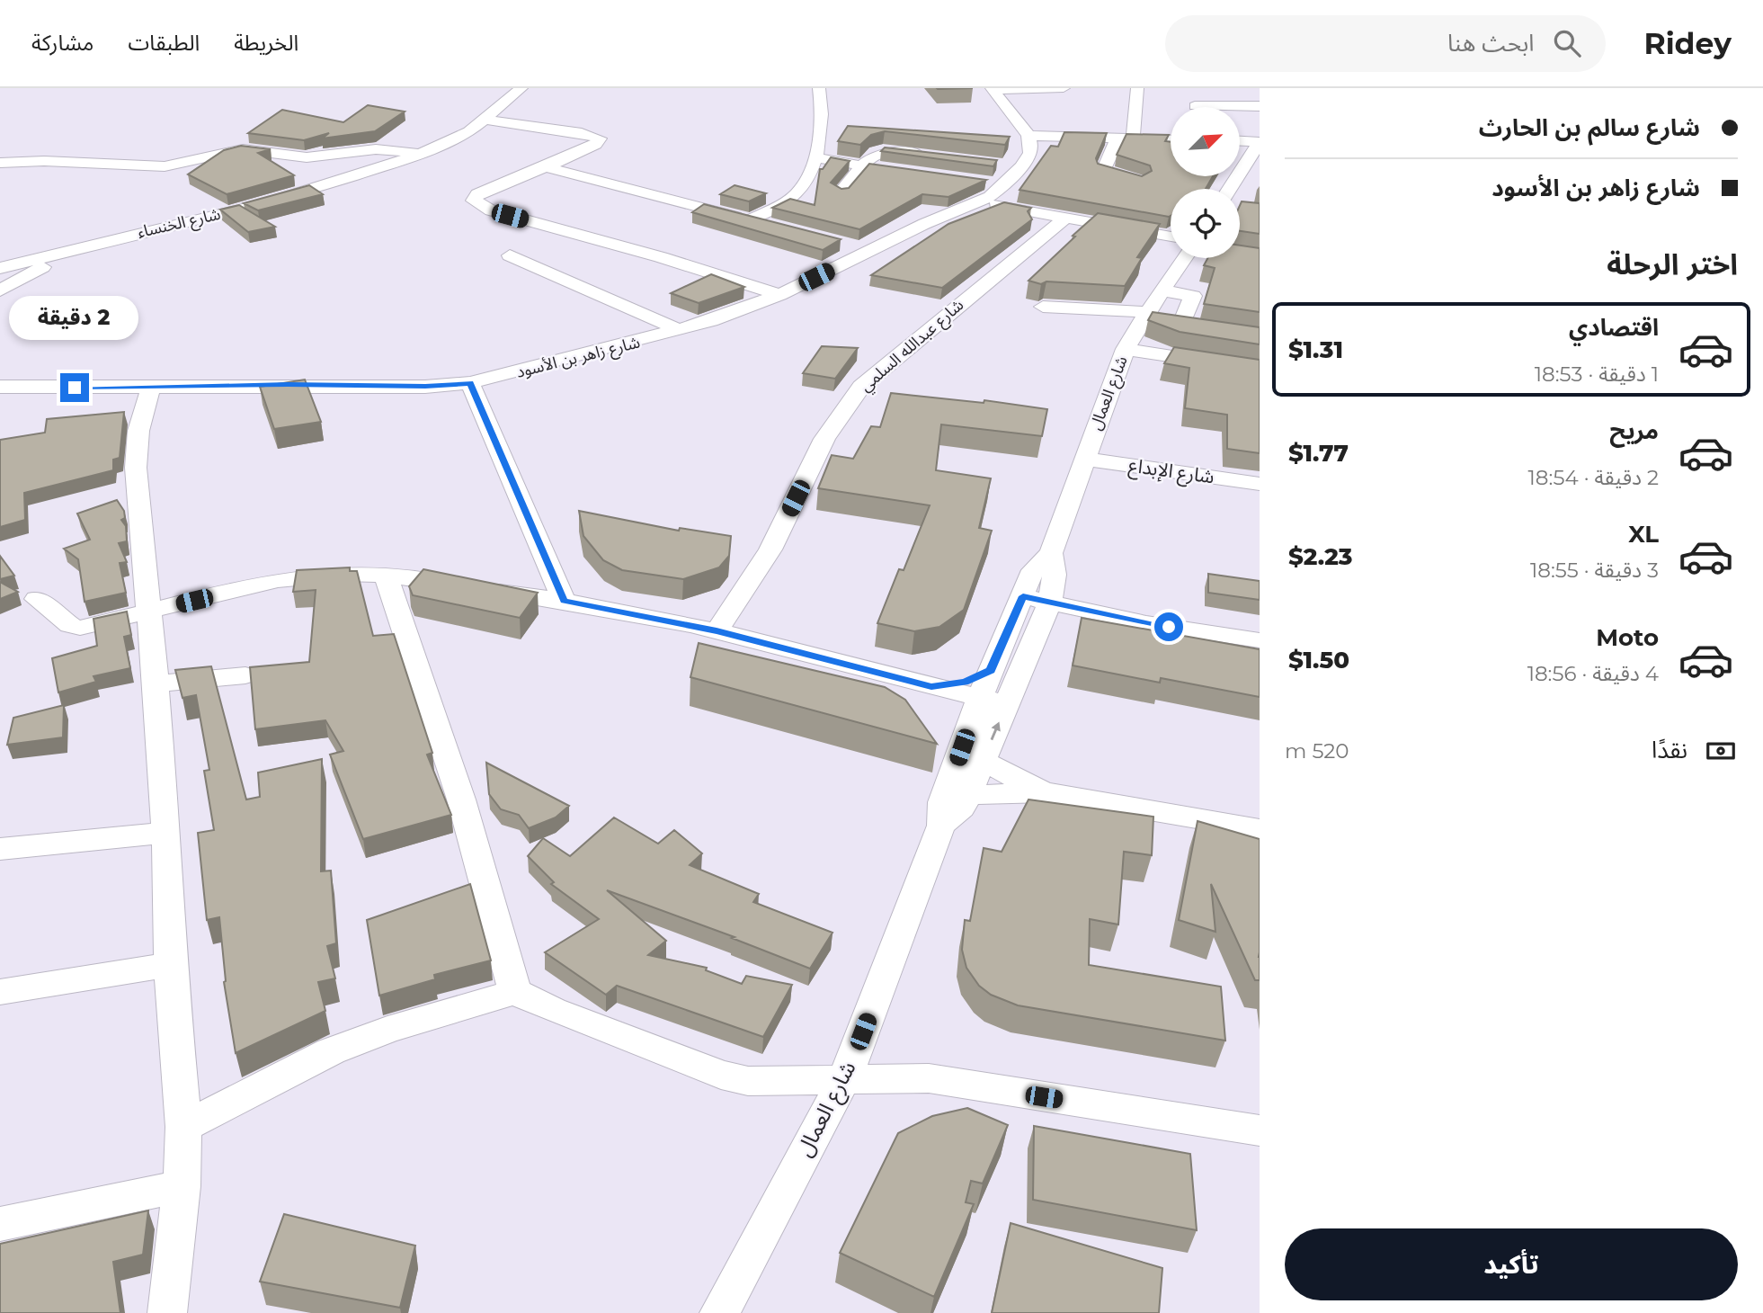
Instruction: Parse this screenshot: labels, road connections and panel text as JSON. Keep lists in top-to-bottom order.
{
  "streets": {
    "street": [
      "شارع الخنساء",
      "شارع عبدالله السلمي",
      "شارع زاهر بن الأسود",
      "شارع العمال",
      "شارع الإبداع"
    ]
  },
  "crossings": [
    ["شارع العمال", "شارع الإبداع"]
  ],
  "north": "top right",
  "page": {
    "header": "Ridey",
    "search": "ابحث هنا",
    "nav": ["الخريطة", "الطبقات", "مشاركة"],
    "banner": ["شارع سالم بن الحارث", "شارع زاهر بن الأسود"],
    "heading": "اختر الرحلة",
    "bubble": "2 دقيقة",
    "list": [
      {
        "name": "اقتصادي",
        "note": "1 دقيقة · 18:53",
        "value": "$1.31"
      },
      {
        "name": "مريح",
        "note": "2 دقيقة · 18:54",
        "value": "$1.77"
      },
      {
        "name": "XL",
        "note": "3 دقيقة · 18:55",
        "value": "$2.23"
      },
      {
        "name": "Moto",
        "note": "4 دقيقة · 18:56",
        "value": "$1.50"
      }
    ],
    "pay": ["نقدًا", "520 m"],
    "buttons": "تأكيد"
  }
}
